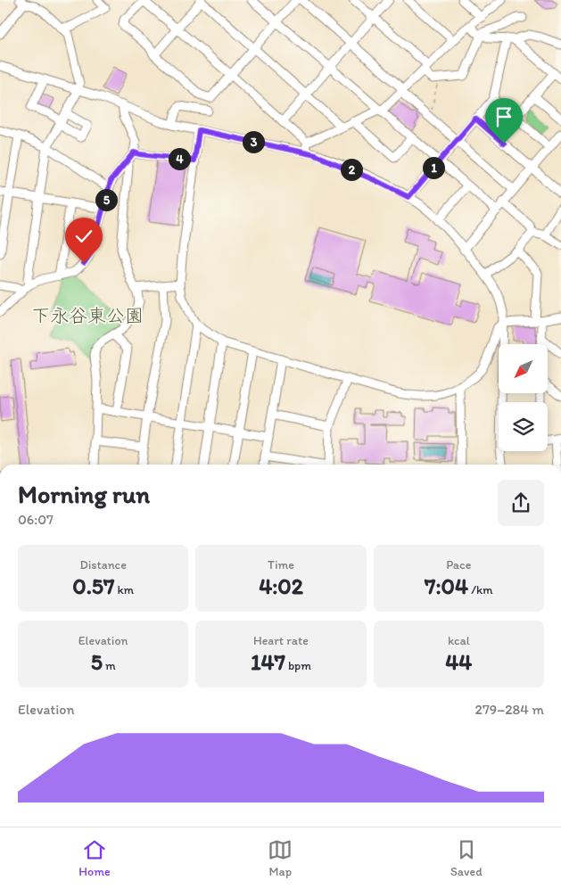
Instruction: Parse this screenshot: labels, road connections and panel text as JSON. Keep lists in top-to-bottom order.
{
  "parks": ["下永谷東公園"],
  "north": "bottom left",
  "page": {
    "pins": [
      "3",
      "4",
      "1",
      "2",
      "5"
    ],
    "heading": ["Morning run", "06:07"],
    "stats": [
      ["Distance", "0.57 km"],
      ["Time", "4:02"],
      ["Pace", "7:04 /km"],
      ["Elevation", "5 m"],
      ["Heart rate", "147 bpm"],
      ["kcal", "44"]
    ],
    "chart": ["Elevation", "279–284 m"],
    "tabs": ["Home", "Map", "Saved"]
  }
}
